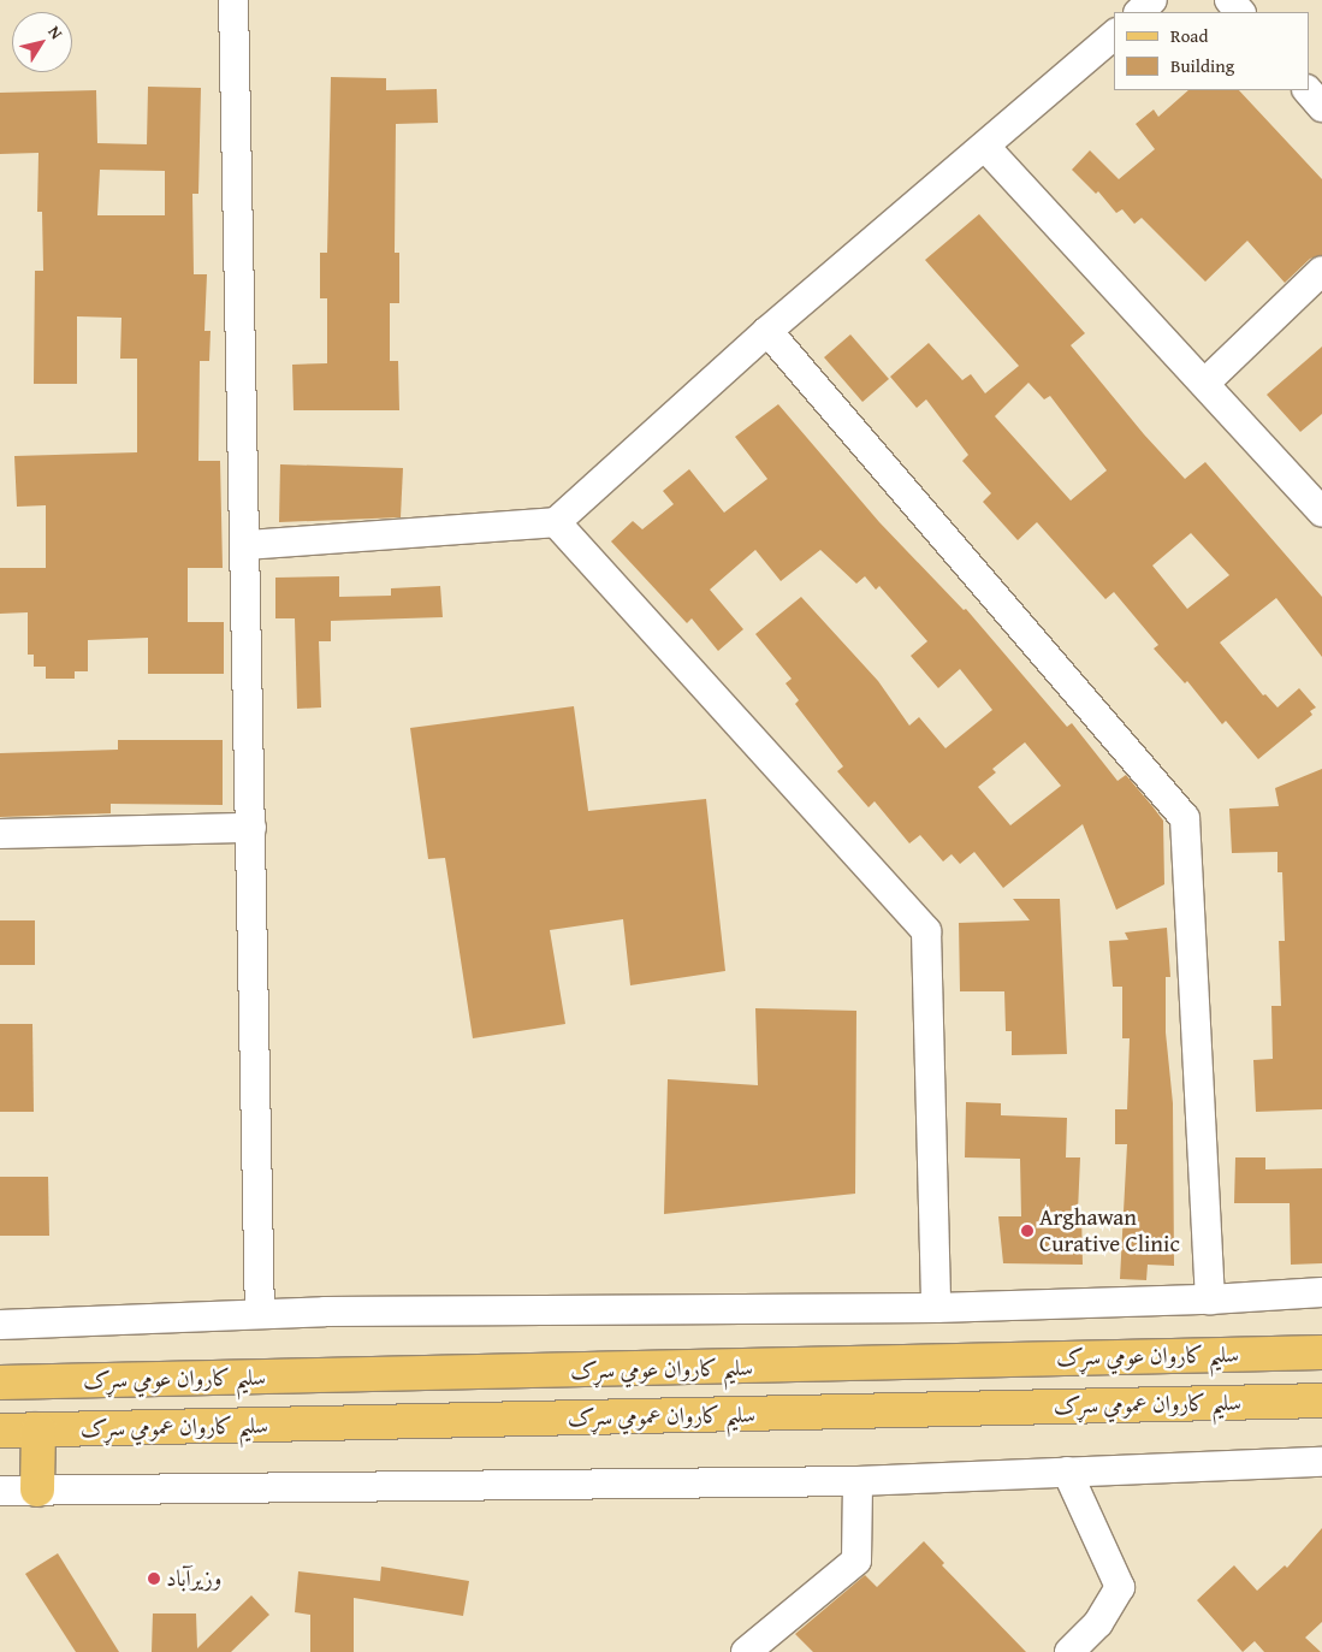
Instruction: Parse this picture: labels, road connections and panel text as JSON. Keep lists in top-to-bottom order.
{
  "streets": {
    "main road": ["سلیم کاروان عومي سړک", "سلیم کاروان عمومي سړک"]
  },
  "places": ["Arghawan Curative Clinic", "وزیرآباد"],
  "legend": ["Road", "Building"],
  "north": "top right"
}
